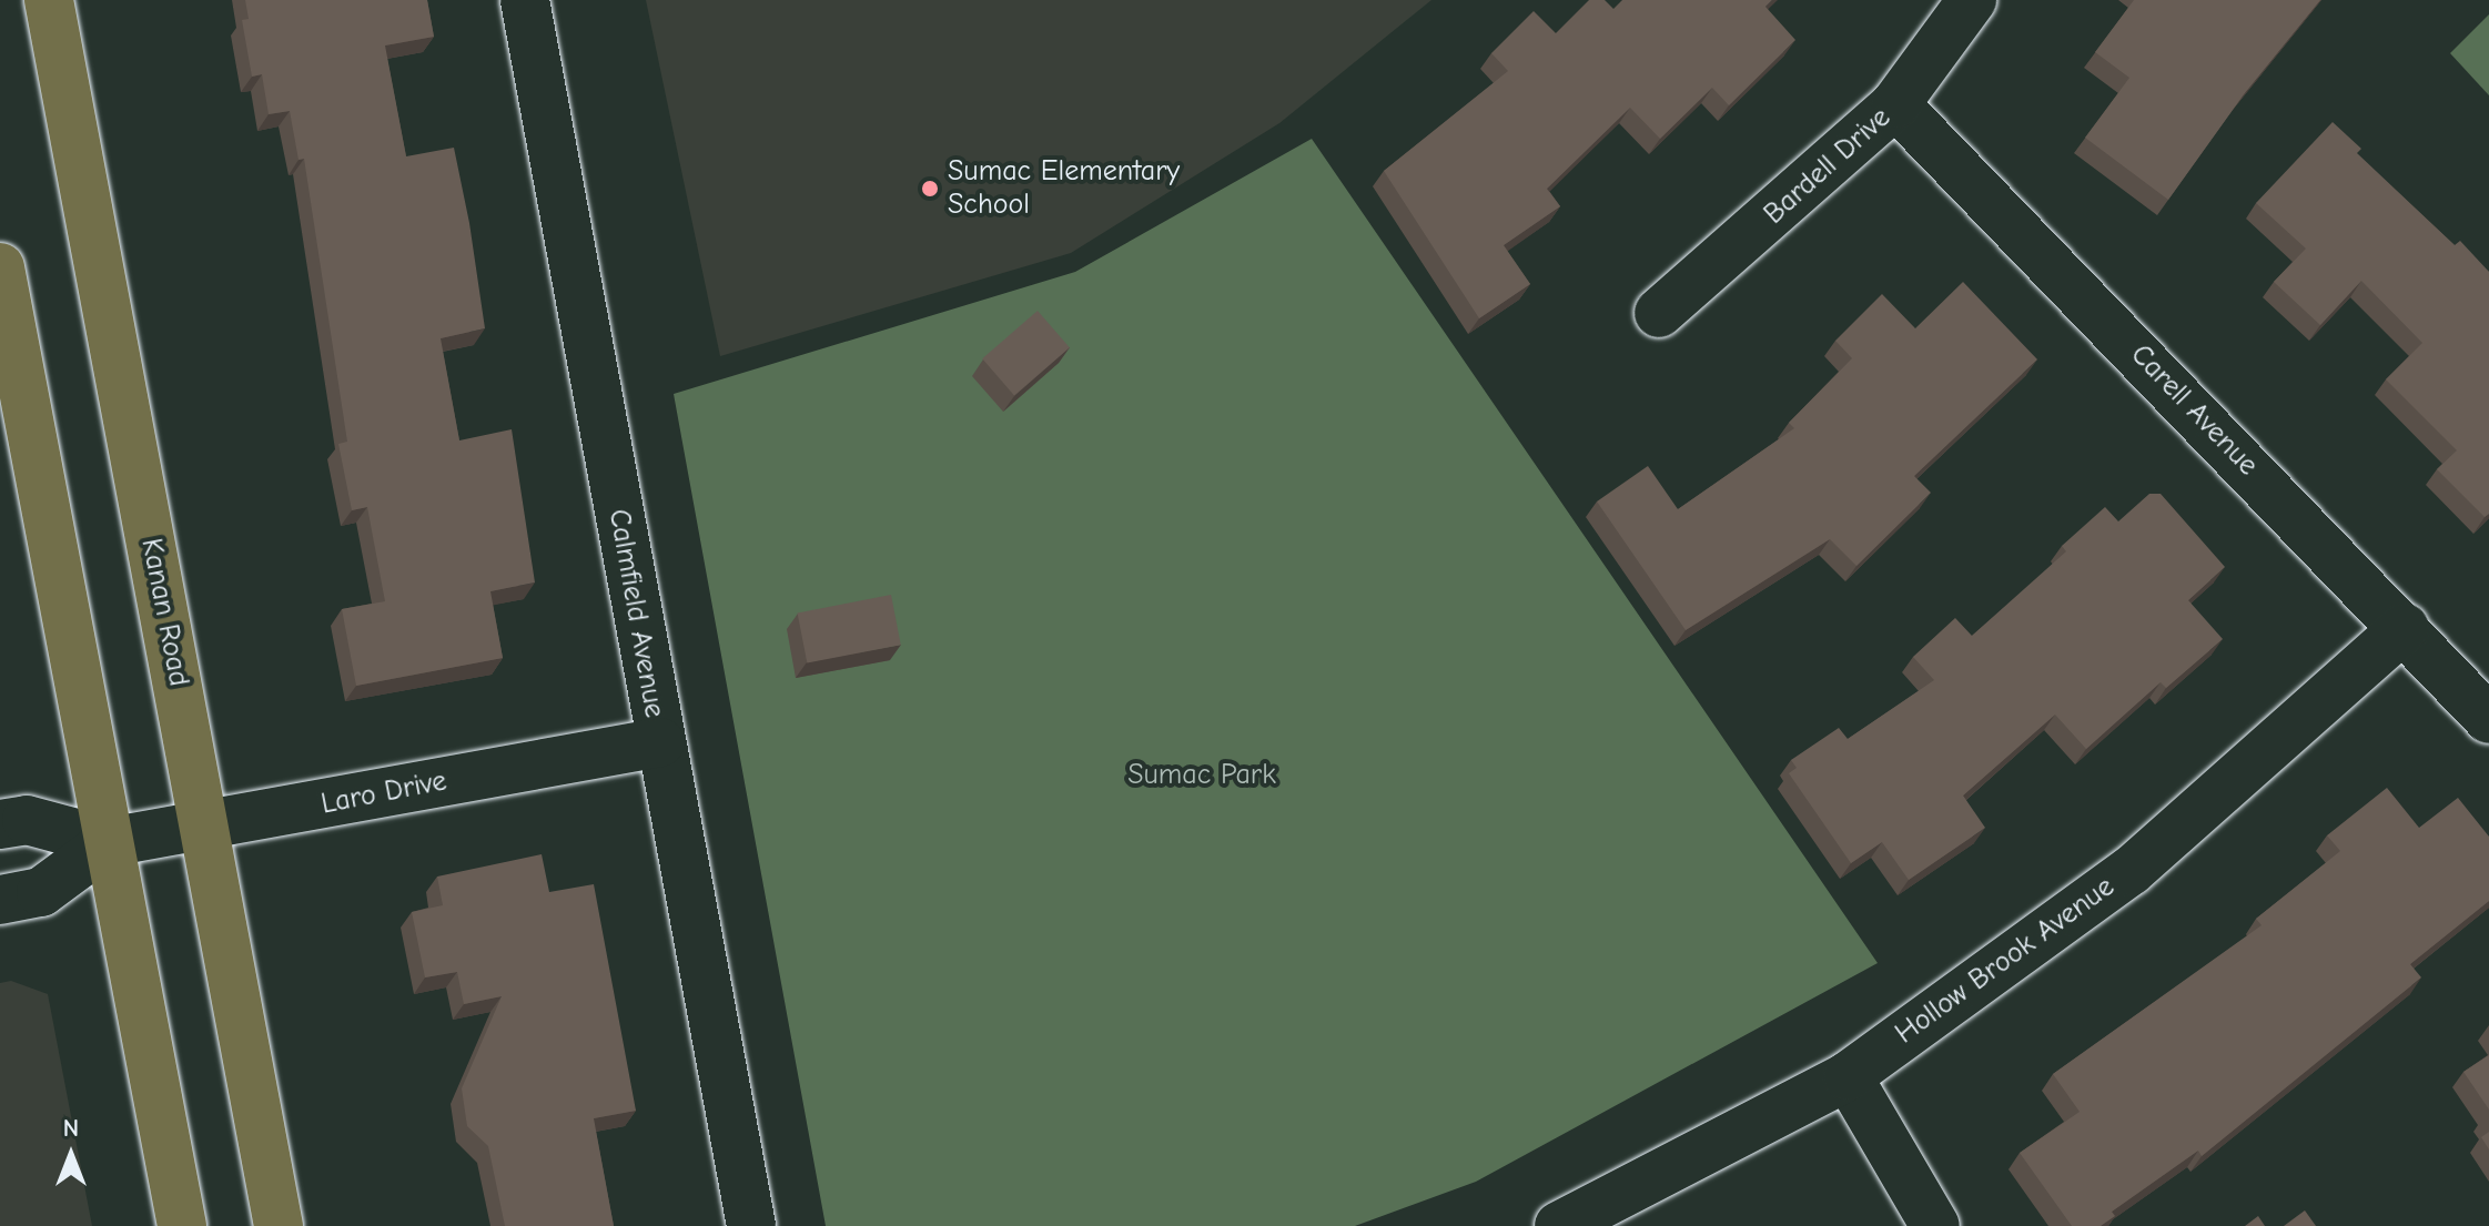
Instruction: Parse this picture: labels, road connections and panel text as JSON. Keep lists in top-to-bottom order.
{
  "streets": {
    "main road": ["Kanan Road"],
    "street": [
      "Bardell Drive",
      "Carell Avenue",
      "Calmfield Avenue",
      "Laro Drive",
      "Hollow Brook Avenue"
    ]
  },
  "crossings": [
    ["Bardell Drive", "Carell Avenue"],
    ["Carell Avenue", "Hollow Brook Avenue"],
    ["Kanan Road", "Laro Drive"],
    ["Calmfield Avenue", "Laro Drive"]
  ],
  "parks": ["Sumac Park"],
  "places": ["Sumac Elementary School"],
  "north": "top"
}
